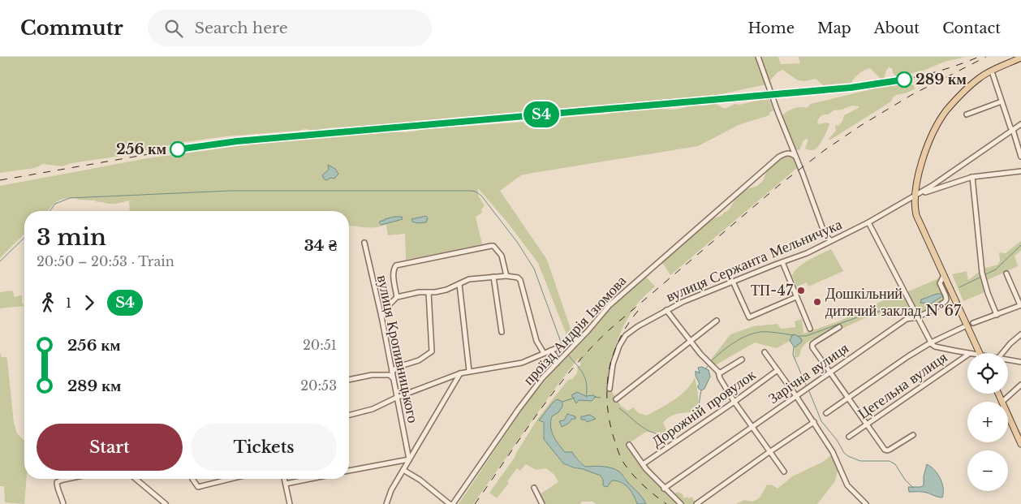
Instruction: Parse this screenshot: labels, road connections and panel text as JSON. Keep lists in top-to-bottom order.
{
  "streets": {
    "street": [
      "вулиця Сержанта Мельничука",
      "проїзд Андрія Ізюмова",
      "вулиця Кропивницького",
      "Зарічна вулиця",
      "Цегельна вулиця",
      "Дорожній провулок"
    ]
  },
  "places": [
    "289 км",
    "256 км",
    "ТП-47",
    "Дошкільний дитячий заклад №67"
  ],
  "page": {
    "header": "Commutr",
    "search": "Search here",
    "nav": [
      "Home",
      "Map",
      "About",
      "Contact"
    ],
    "on_map": "S4",
    "heading": ["3 min", "20:50 – 20:53 · Train", "34 ₴"],
    "legs": ["1", "S4"],
    "list": [
      {
        "name": "256 км",
        "value": "20:51"
      },
      {
        "name": "289 км",
        "value": "20:53"
      }
    ],
    "map_buttons": ["+", "−"],
    "buttons": ["Start", "Tickets"]
  }
}
